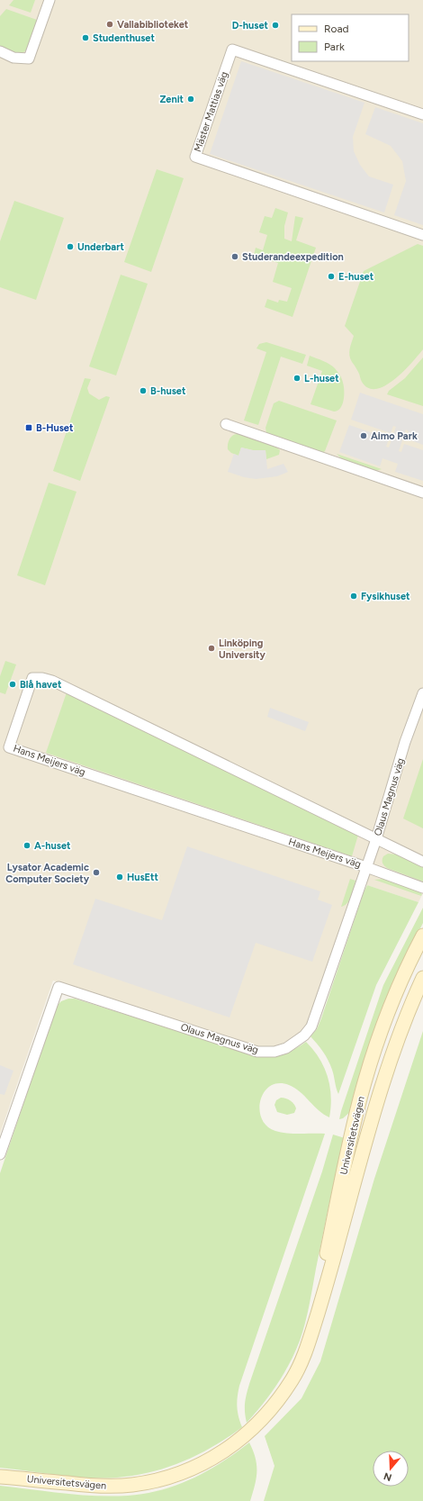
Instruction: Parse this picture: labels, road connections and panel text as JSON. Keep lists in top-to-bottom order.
{
  "streets": {
    "main road": ["Universitetsvägen"],
    "street": ["Mäster Mattias väg", "Hans Meijers väg", "Olaus Magnus väg"]
  },
  "crossings": [
    ["Hans Meijers väg", "Olaus Magnus väg"]
  ],
  "places": {
    "other": [
      "Vallabiblioteket",
      "D-huset",
      "Studenthuset",
      "Zenit",
      "Underbart",
      "Studerandeexpedition",
      "E-huset",
      "L-huset",
      "B-huset",
      "Aimo Park",
      "Fysikhuset",
      "Linköping University",
      "Blå havet",
      "A-huset",
      "Lysator Academic Computer Society",
      "HusEtt"
    ],
    "transit": ["B-Huset"]
  },
  "legend": ["Road", "Park"],
  "north": "bottom"
}
